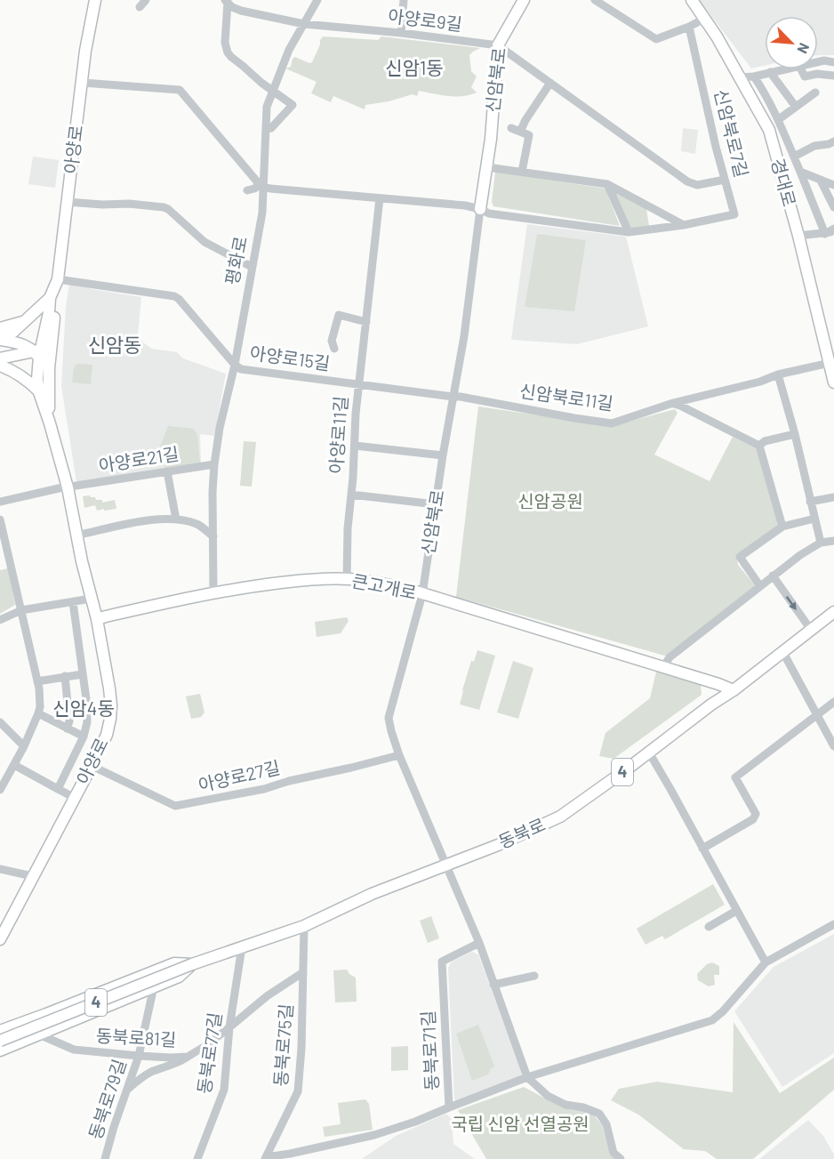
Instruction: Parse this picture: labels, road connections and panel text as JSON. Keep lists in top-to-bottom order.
{
  "streets": {
    "main road": [
      "신암북로",
      "아양로",
      "경대로",
      "큰고개로",
      "4",
      "동북로"
    ],
    "street": [
      "아양로9길",
      "신암북로7길",
      "평화로",
      "아양로15길",
      "신암북로11길",
      "아양로11길",
      "아양로21길",
      "아양로27길",
      "동북로81길",
      "동북로75길",
      "동북로71길",
      "동북로77길",
      "동북로79길"
    ]
  },
  "crossings": [
    ["아양로9길", "신암북로"],
    ["아양로9길", "신암북로7길"],
    ["아양로9길", "평화로"],
    ["신암북로", "신암북로7길"],
    ["신암북로", "아양로15길"],
    ["신암북로", "신암북로11길"],
    ["신암북로", "큰고개로"],
    ["신암북로", "아양로27길"],
    ["신암북로", "동북로"],
    ["아양로", "아양로15길"],
    ["아양로", "아양로21길"],
    ["아양로", "큰고개로"],
    ["아양로", "아양로27길"],
    ["경대로", "신암북로11길"],
    ["평화로", "아양로15길"],
    ["평화로", "아양로21길"],
    ["평화로", "큰고개로"],
    ["아양로15길", "신암북로11길"],
    ["아양로15길", "아양로11길"],
    ["아양로11길", "큰고개로"],
    ["큰고개로", "동북로"],
    ["4", "동북로"],
    ["동북로", "동북로75길"],
    ["동북로", "동북로77길"],
    ["동북로81길", "동북로75길"],
    ["동북로81길", "동북로77길"],
    ["동북로81길", "동북로79길"],
    ["동북로75길", "동북로71길"]
  ],
  "districts": ["신암1동", "신암동", "신암4동"],
  "parks": ["신암공원", "국립 신암 선열공원"],
  "north": "bottom right"
}
